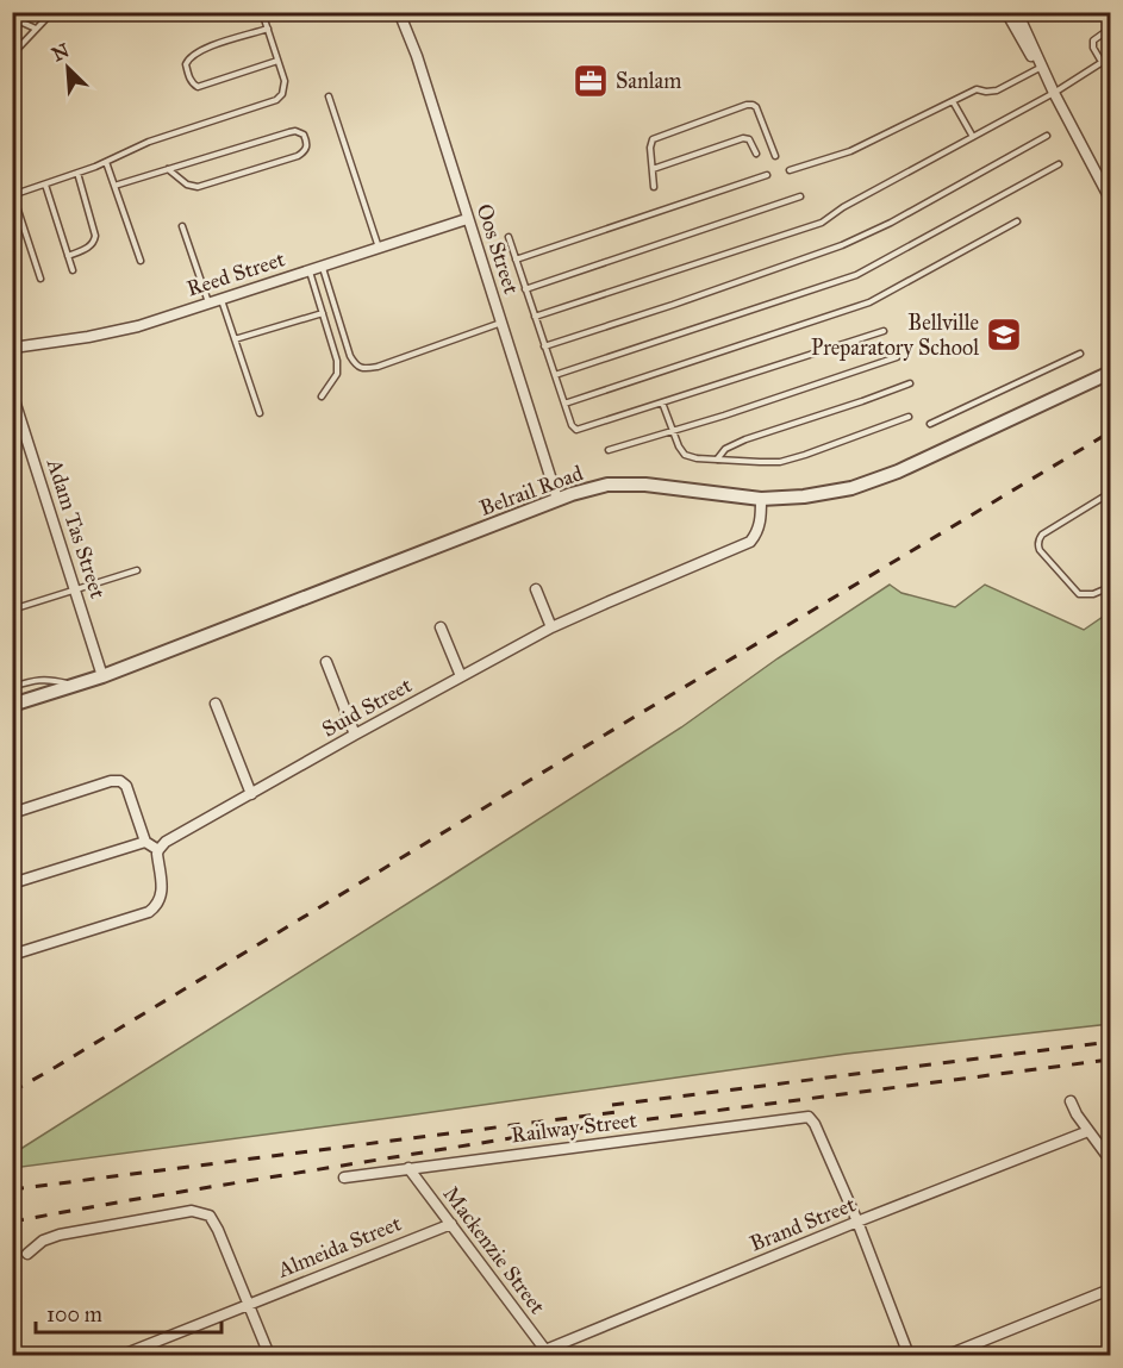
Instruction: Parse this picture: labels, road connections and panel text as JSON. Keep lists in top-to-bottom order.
{
  "streets": {
    "street": [
      "Oos Street",
      "Reed Street",
      "Belrail Road",
      "Adam Tas Street",
      "Suid Street",
      "Railway Street",
      "Brand Street",
      "Almeida Street",
      "Mackenzie Street"
    ]
  },
  "crossings": [
    ["Oos Street", "Reed Street"],
    ["Oos Street", "Belrail Road"],
    ["Belrail Road", "Adam Tas Street"],
    ["Belrail Road", "Suid Street"],
    ["Railway Street", "Brand Street"],
    ["Railway Street", "Mackenzie Street"],
    ["Brand Street", "Mackenzie Street"],
    ["Almeida Street", "Mackenzie Street"]
  ],
  "places": {
    "office": ["Sanlam"],
    "school or university": ["Bellville Preparatory School"]
  },
  "scale_bar": "100 m",
  "north": "top left"
}
